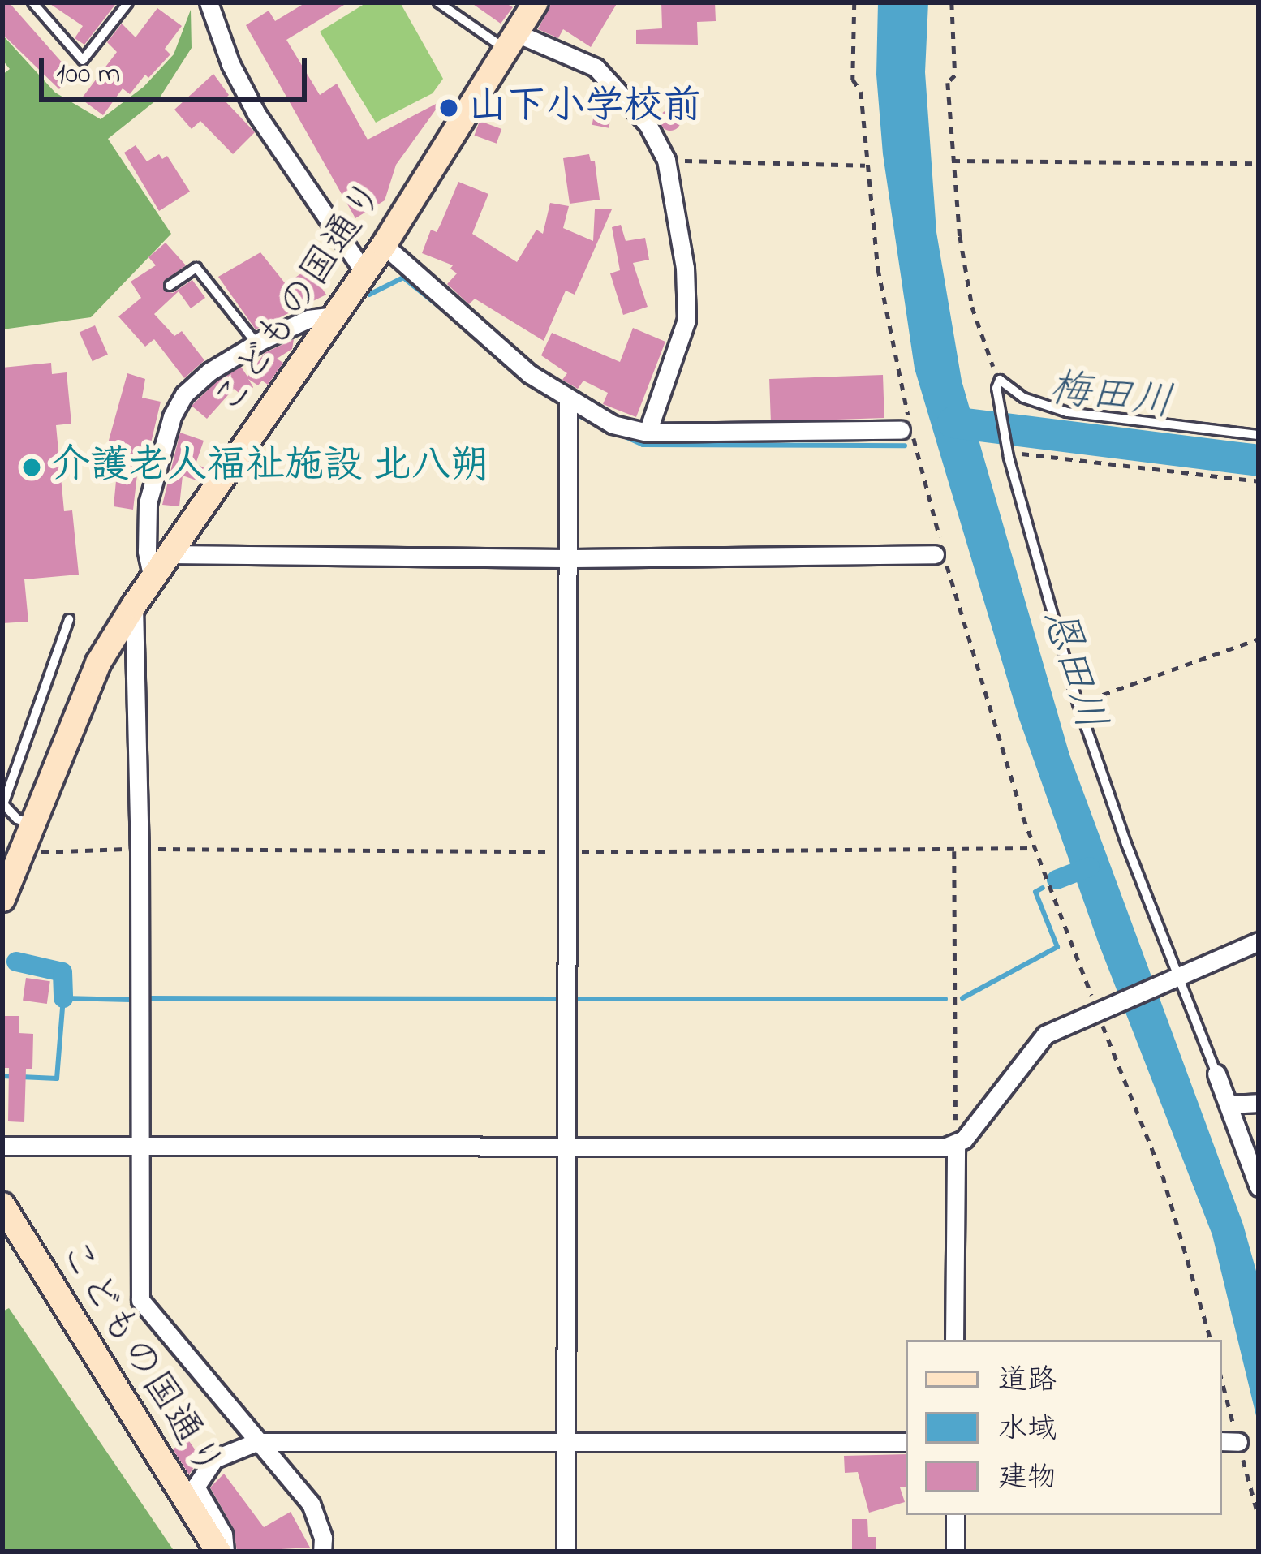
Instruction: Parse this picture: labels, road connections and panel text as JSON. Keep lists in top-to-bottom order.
{
  "streets": {
    "main road": ["こどもの国通り"]
  },
  "water": ["梅田川", "恩田川"],
  "places": ["山下小学校前", "介護老人福祉施設 北八朔"],
  "legend": ["道路", "水域", "建物"],
  "scale_bar": "100 m"
}
